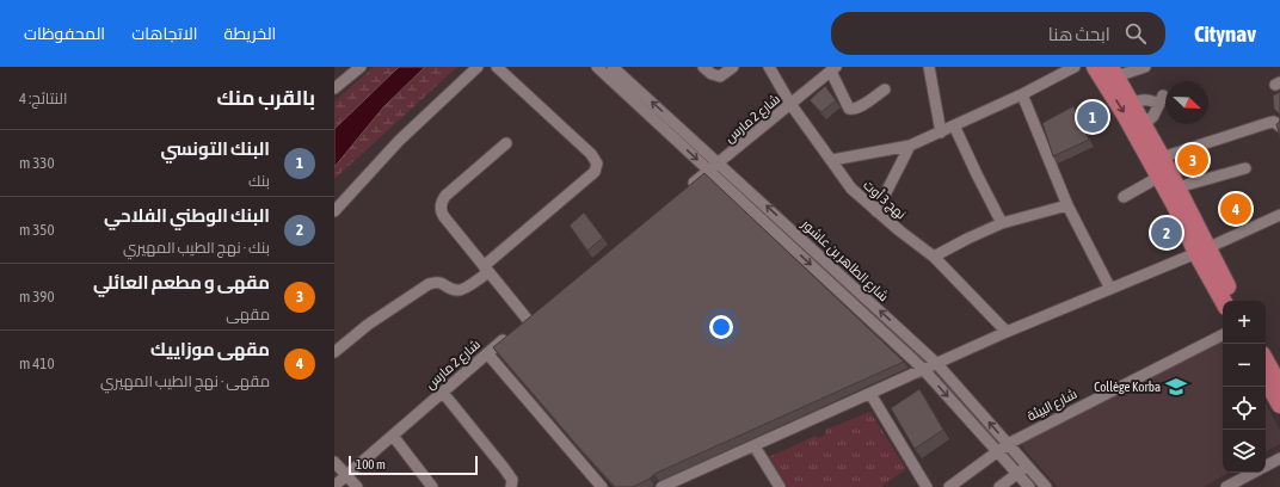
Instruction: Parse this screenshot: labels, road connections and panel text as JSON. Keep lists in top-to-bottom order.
{
  "streets": {
    "street": [
      "شارع 2 مارس",
      "نهج 3 أوت",
      "شارع الطاهر بن عاشور",
      "شارع البيئة"
    ]
  },
  "crossings": [
    ["شارع 2 مارس", "نهج 3 أوت"],
    ["شارع 2 مارس", "شارع الطاهر بن عاشور"],
    ["شارع الطاهر بن عاشور", "شارع البيئة"]
  ],
  "places": {
    "school or university": ["Collège Korba"]
  },
  "scale_bar": "100 m",
  "north": "bottom right",
  "page": {
    "header": "Citynav",
    "search": "ابحث هنا",
    "nav": ["الخريطة", "الاتجاهات", "المحفوظات"],
    "heading": ["بالقرب منك", "النتائج: 4"],
    "pins": [
      "1",
      "3",
      "4",
      "2"
    ],
    "list": [
      {
        "mark": "1",
        "name": "البنك التونسي",
        "note": "بنك",
        "value": "330 m"
      },
      {
        "mark": "2",
        "name": "البنك الوطني الفلاحي",
        "note": "بنك · نهج الطيب المهيري",
        "value": "350 m"
      },
      {
        "mark": "3",
        "name": "مقهى و مطعم العائلي",
        "note": "مقهى",
        "value": "390 m"
      },
      {
        "mark": "4",
        "name": "مقهى موزاييك",
        "note": "مقهى · نهج الطيب المهيري",
        "value": "410 m"
      }
    ],
    "map_buttons": ["+", "−"],
    "scale": "100 m"
  }
}
